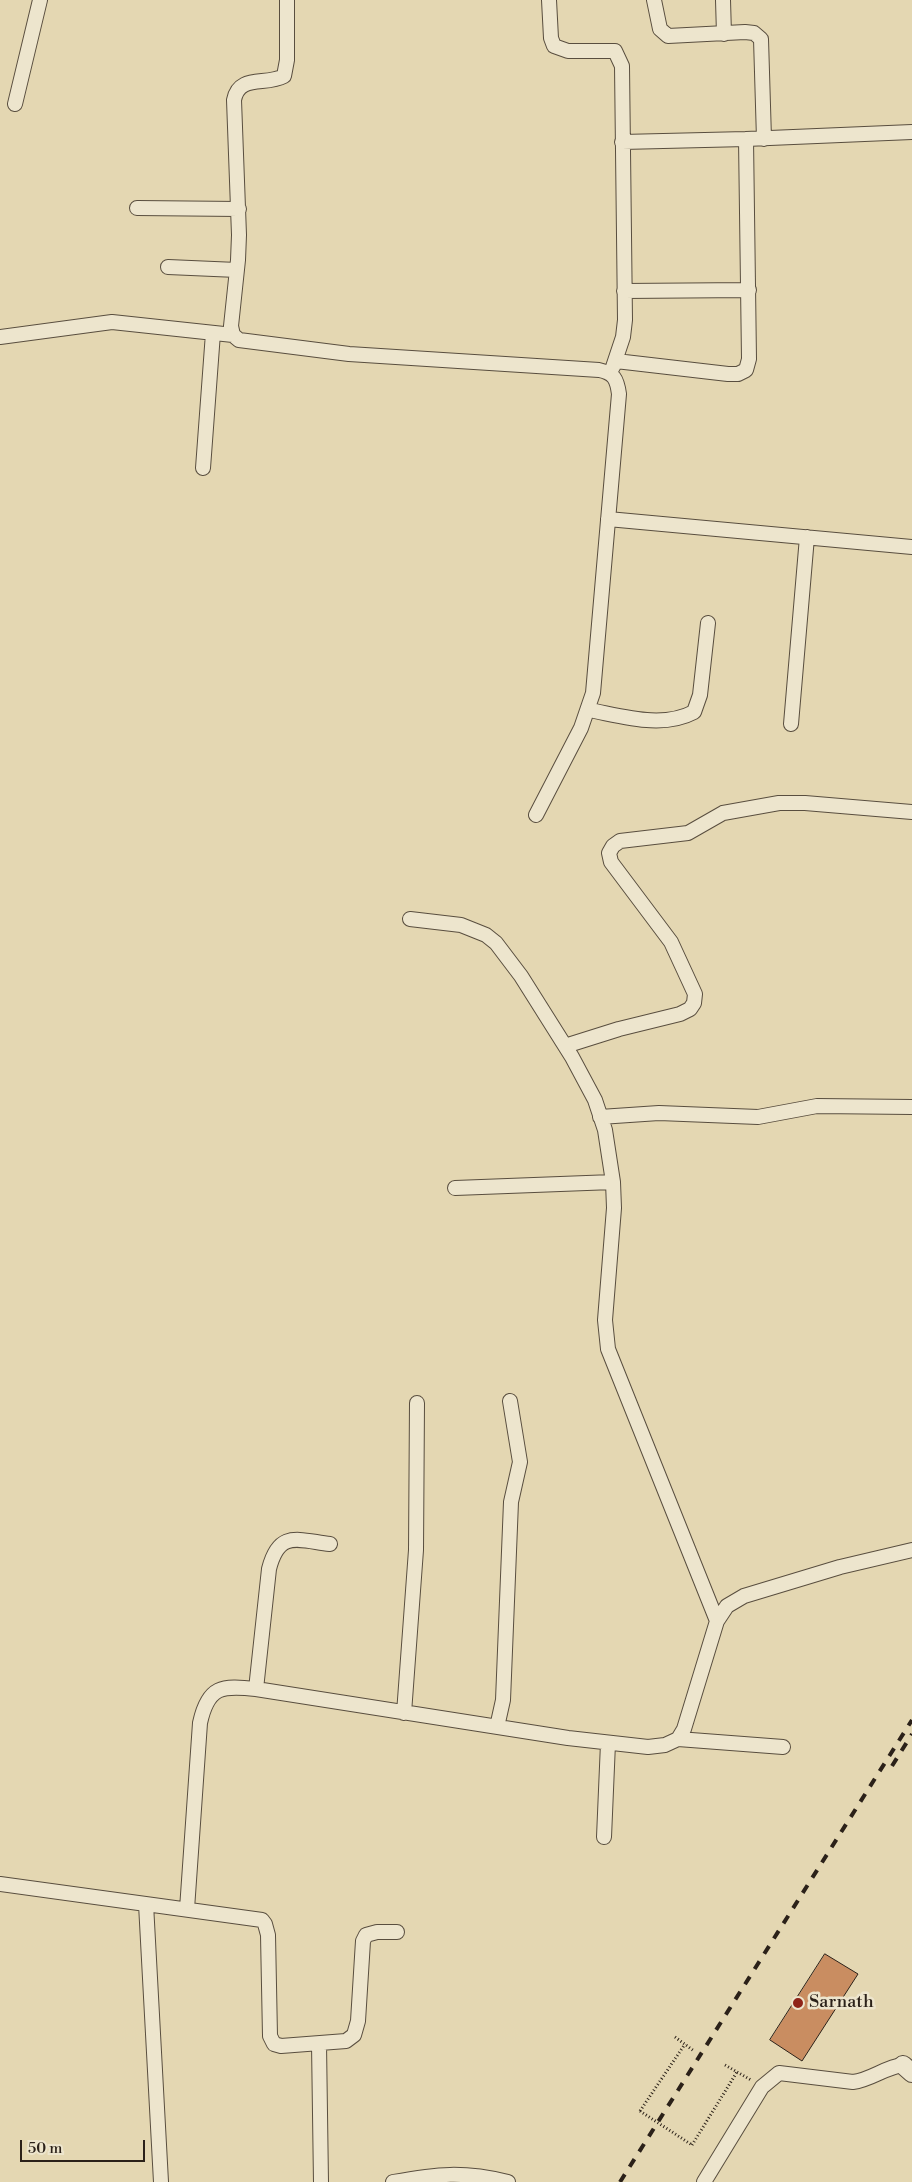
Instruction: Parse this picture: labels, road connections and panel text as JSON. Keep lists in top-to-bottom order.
{
  "places": ["Sarnath"],
  "scale_bar": "50 m"
}
